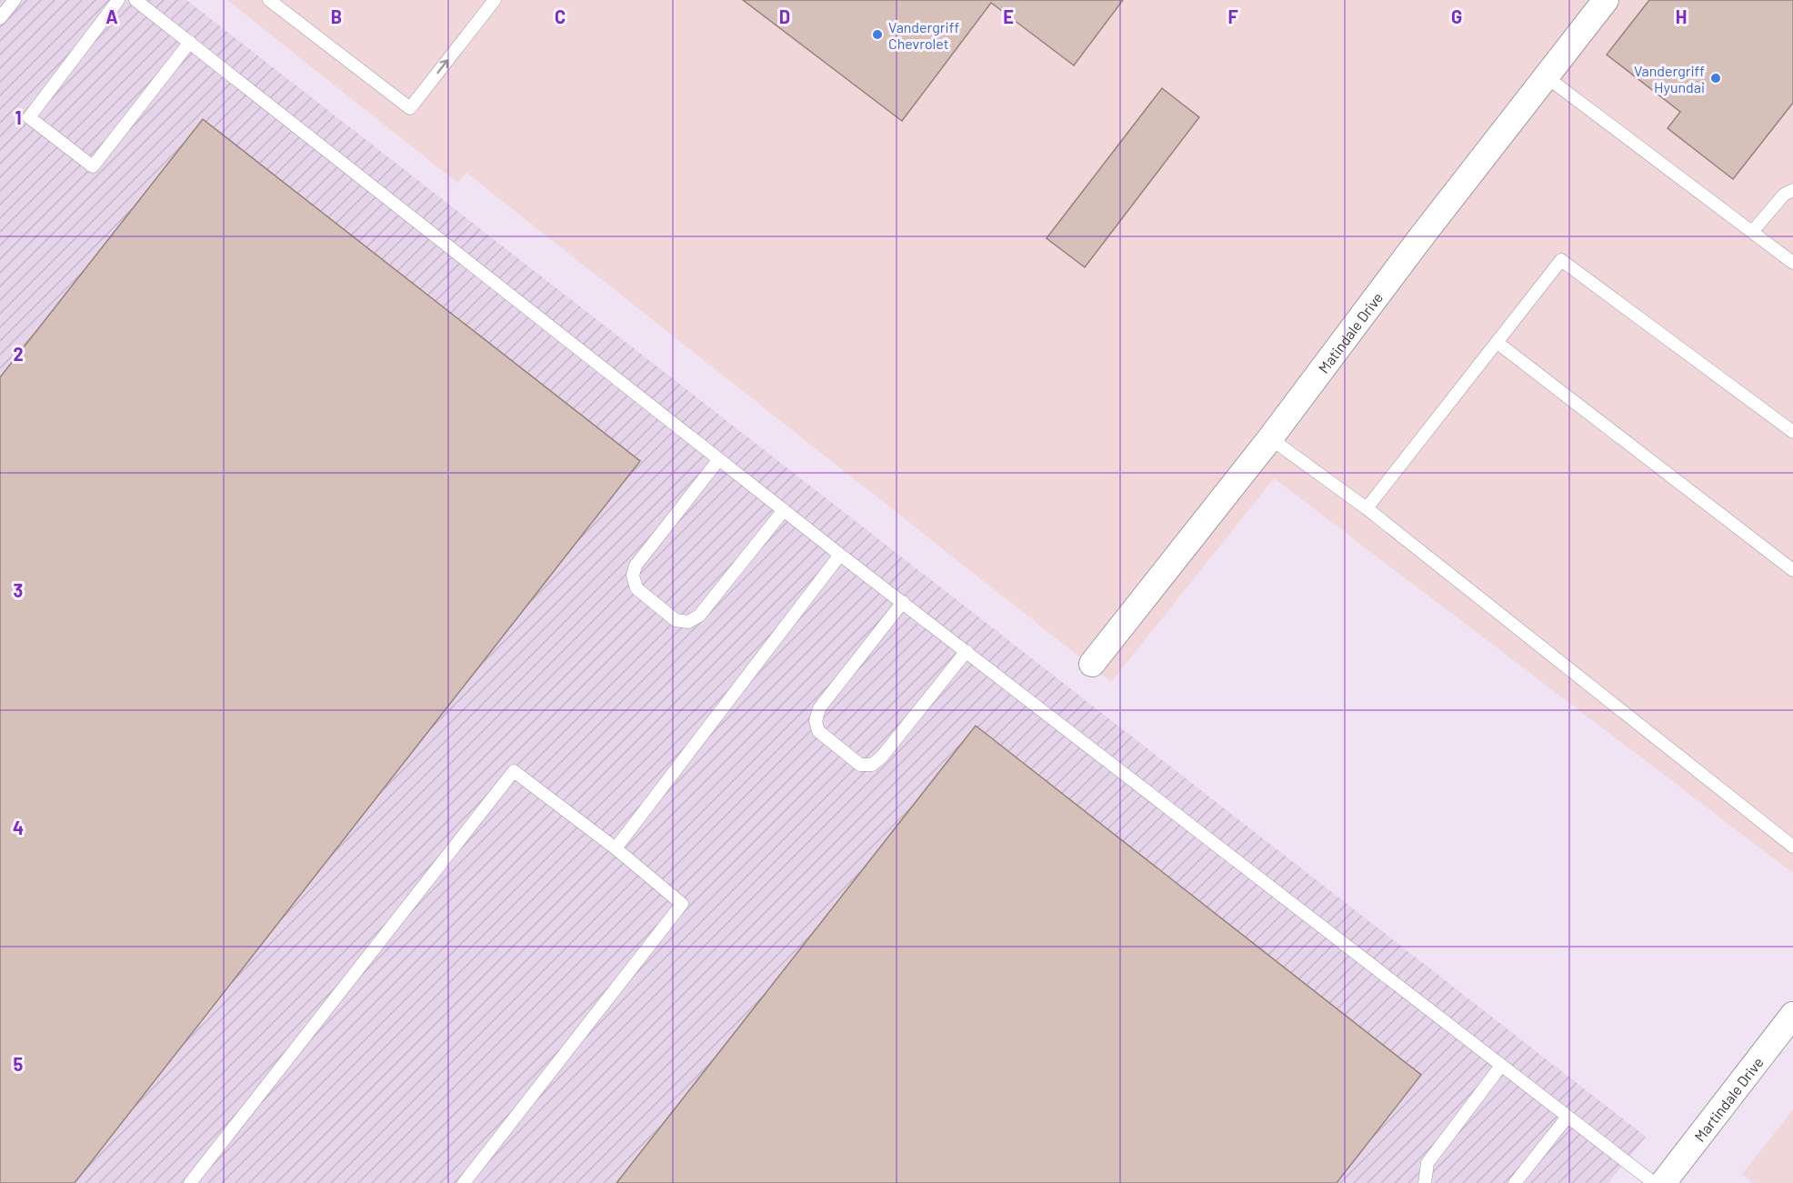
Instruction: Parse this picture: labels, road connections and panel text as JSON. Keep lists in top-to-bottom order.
{
  "streets": {
    "street": ["Matindale Drive", "Martindale Drive"]
  },
  "places": ["Vandergriff Chevrolet", "Vandergriff Hyundai"],
  "grid": {
    "columns": [
      "A",
      "B",
      "C",
      "D",
      "E",
      "F",
      "G",
      "H"
    ],
    "rows": [
      "1",
      "2",
      "3",
      "4",
      "5"
    ]
  }
}
